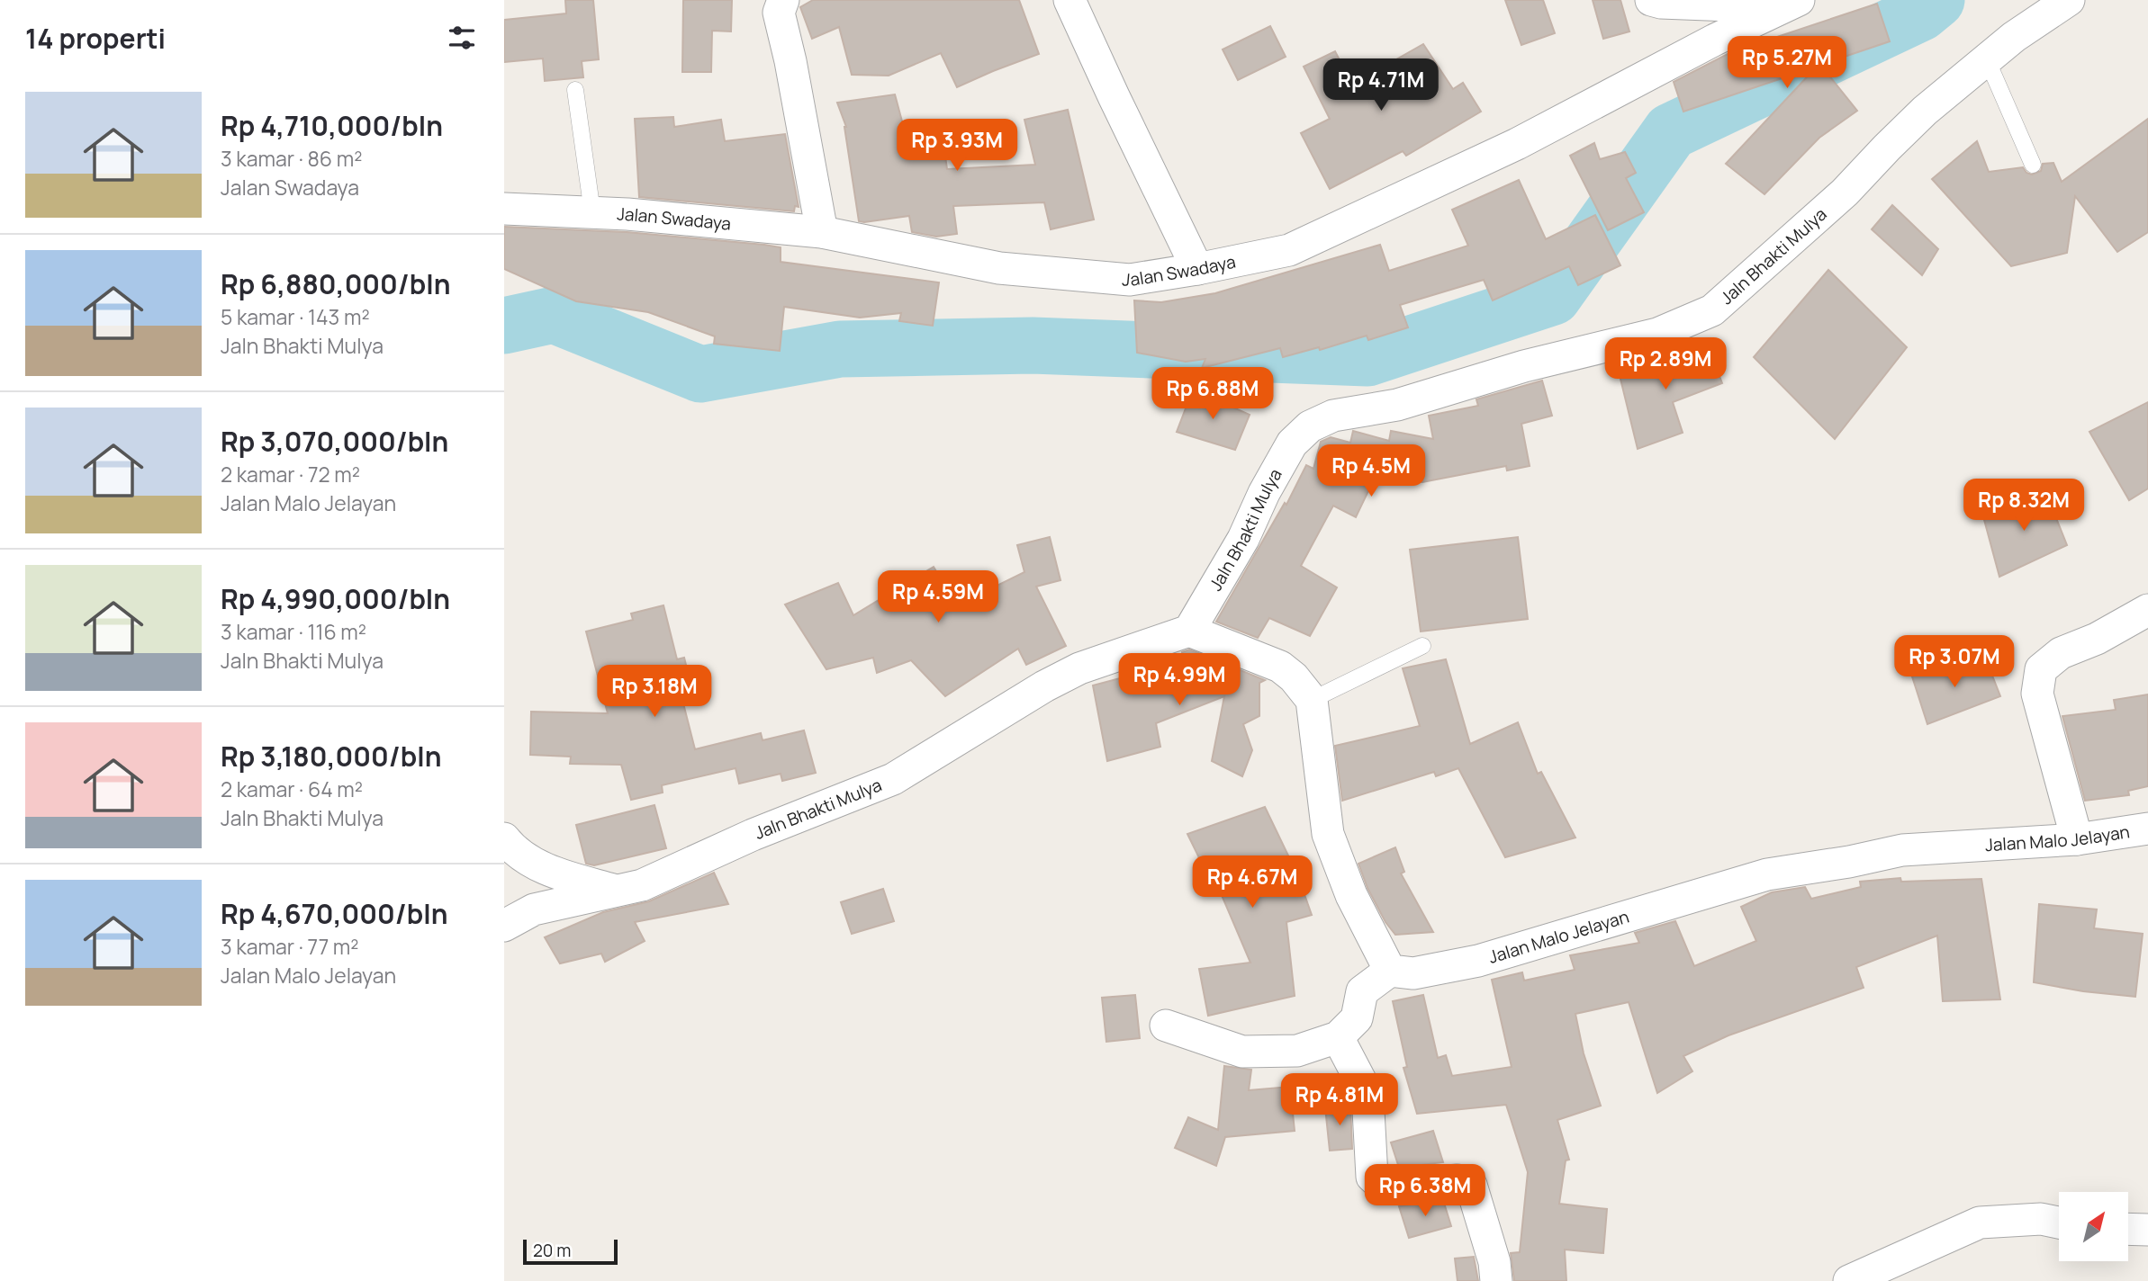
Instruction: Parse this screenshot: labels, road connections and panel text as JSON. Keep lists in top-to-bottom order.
{
  "streets": {
    "street": ["Jalan Swadaya", "Jaln Bhakti Mulya", "Jalan Malo Jelayan"]
  },
  "scale_bar": "20 m",
  "north": "top right",
  "page": {
    "heading": "14 properti",
    "price": [
      "Rp 5.27M",
      "Rp 4.71M",
      "Rp 3.93M",
      "Rp 2.89M",
      "Rp 6.88M",
      "Rp 4.5M",
      "Rp 8.32M",
      "Rp 4.59M",
      "Rp 3.07M",
      "Rp 4.99M",
      "Rp 3.18M",
      "Rp 4.67M",
      "Rp 4.81M",
      "Rp 6.38M"
    ],
    "list": [
      {
        "name": "Rp 4,710,000/bln",
        "note": "3 kamar · 86 m² · Jalan Swadaya"
      },
      {
        "name": "Rp 6,880,000/bln",
        "note": "5 kamar · 143 m² · Jaln Bhakti Mulya"
      },
      {
        "name": "Rp 3,070,000/bln",
        "note": "2 kamar · 72 m² · Jalan Malo Jelayan"
      },
      {
        "name": "Rp 4,990,000/bln",
        "note": "3 kamar · 116 m² · Jaln Bhakti Mulya"
      },
      {
        "name": "Rp 3,180,000/bln",
        "note": "2 kamar · 64 m² · Jaln Bhakti Mulya"
      },
      {
        "name": "Rp 4,670,000/bln",
        "note": "3 kamar · 77 m² · Jalan Malo Jelayan"
      }
    ],
    "scale": "20 m"
  }
}
